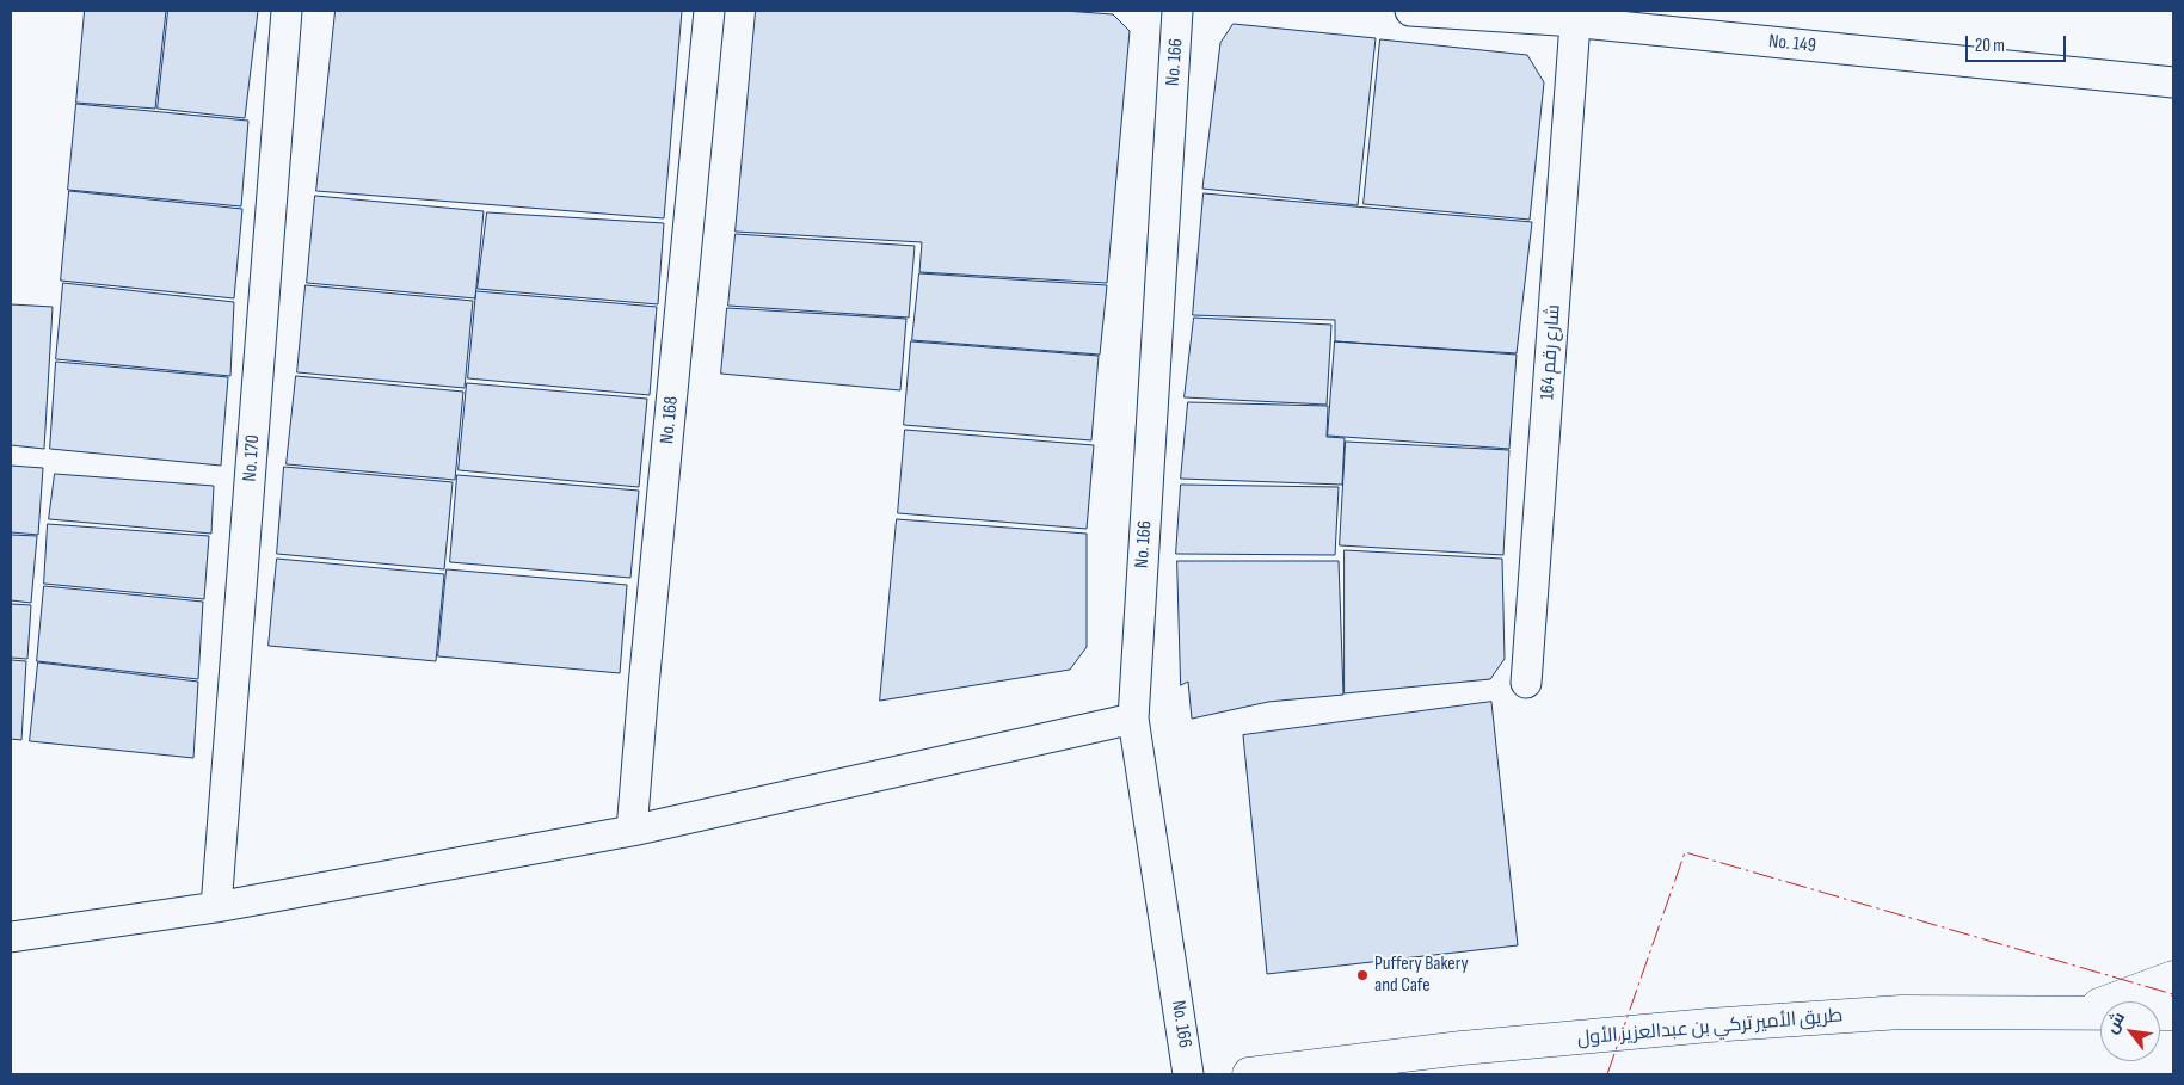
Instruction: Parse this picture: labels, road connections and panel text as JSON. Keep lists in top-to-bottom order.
{
  "streets": {
    "main road": ["طريق الأمير تركي بن عبدالعزيز الأول"],
    "street": [
      "No. 149",
      "No. 166",
      "شارع رقم 164",
      "No. 168",
      "No. 170"
    ]
  },
  "crossings": [
    ["No. 149", "شارع رقم 164"]
  ],
  "places": ["Puffery Bakery and Cafe"],
  "scale_bar": "20 m",
  "north": "top left"
}
